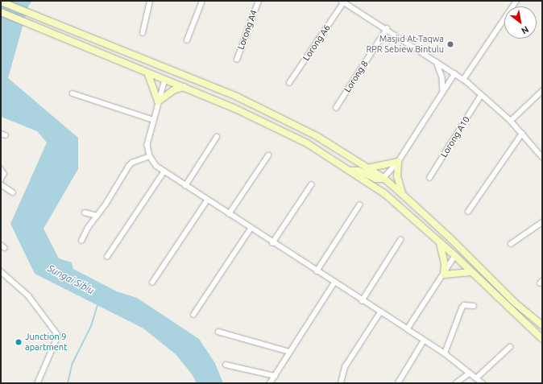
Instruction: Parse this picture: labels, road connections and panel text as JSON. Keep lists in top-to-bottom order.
{
  "streets": {
    "street": [
      "Lorong A4",
      "Lorong A6",
      "Lorong 8",
      "Lorong A10"
    ]
  },
  "water": ["Sungai Sibiu"],
  "places": ["Masjid At-Taqwa RPR Sebiew Bintulu", "Junction 9 apartment"],
  "north": "bottom right"
}
